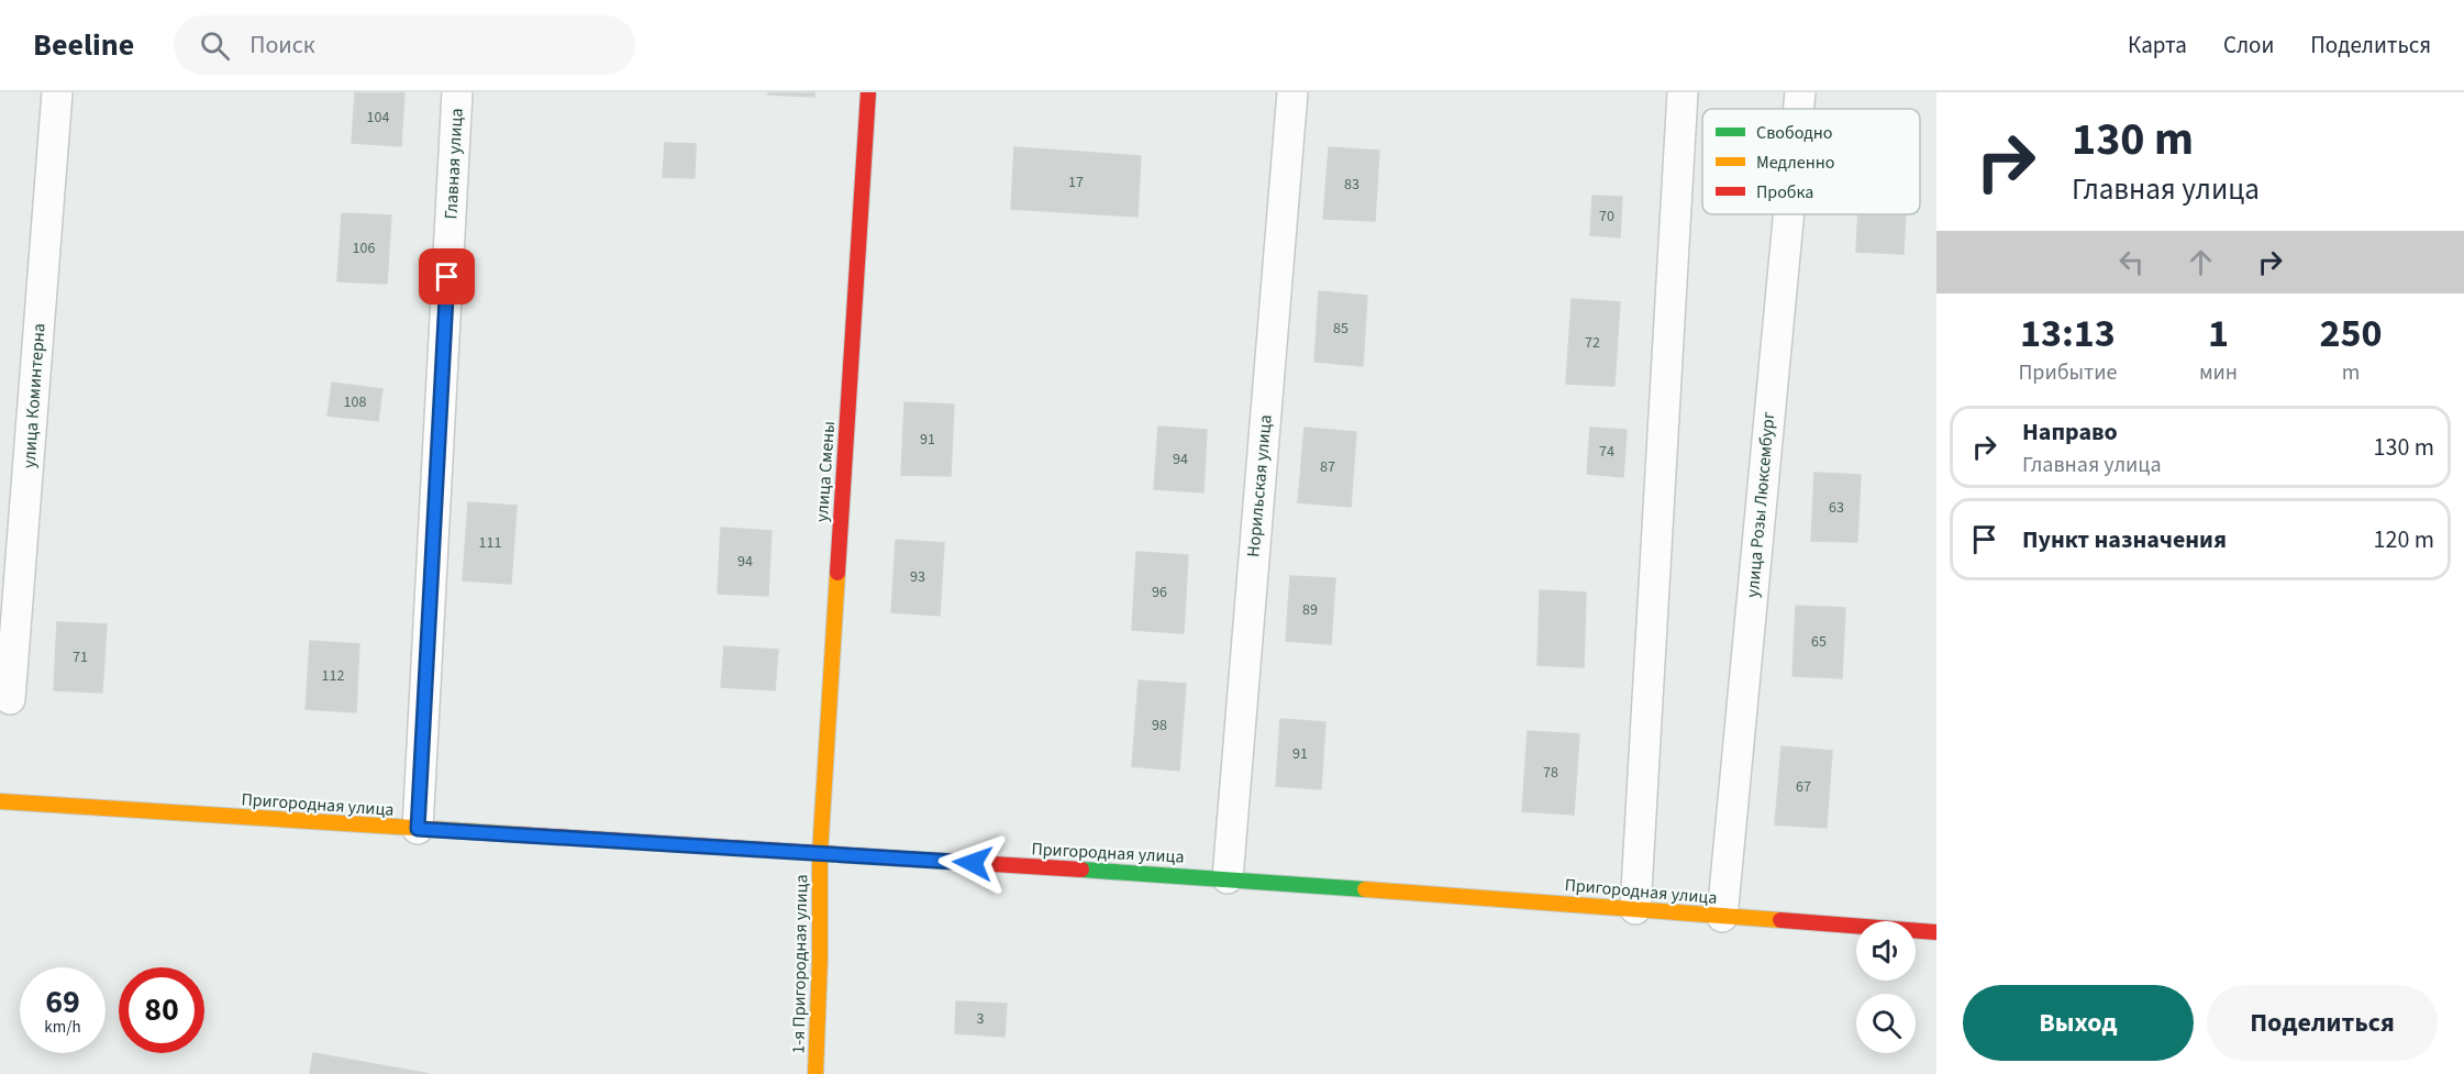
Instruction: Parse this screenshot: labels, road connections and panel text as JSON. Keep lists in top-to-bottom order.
{
  "streets": {
    "main road": ["улица Смены", "Пригородная улица", "1-я Пригородная улица"],
    "street": [
      "Главная улица",
      "улица Коминтерна",
      "Норильская улица",
      "улица Розы Люксембург"
    ]
  },
  "crossings": [
    ["Главная улица", "Пригородная улица"],
    ["улица Смены", "Пригородная улица"],
    ["улица Смены", "1-я Пригородная улица"],
    ["Норильская улица", "Пригородная улица"],
    ["улица Розы Люксембург", "Пригородная улица"],
    ["Пригородная улица", "1-я Пригородная улица"]
  ],
  "house_numbers": [
    "104",
    "17",
    "83",
    "70",
    "106",
    "85",
    "72",
    "108",
    "91",
    "74",
    "94",
    "87",
    "63",
    "111",
    "94",
    "93",
    "96",
    "89",
    "65",
    "71",
    "112",
    "98",
    "91",
    "78",
    "67",
    "3"
  ],
  "legend": ["Свободно", "Медленно", "Пробка"],
  "page": {
    "header": "Beeline",
    "search": "Поиск",
    "nav": ["Карта", "Слои", "Поделиться"],
    "turn": ["130 m", "Главная улица"],
    "eta": [
      "13:13",
      "Прибытие",
      "1",
      "мин",
      "250",
      "m"
    ],
    "list": [
      {
        "name": "Направо",
        "note": "Главная улица",
        "value": "130 m"
      },
      {
        "name": "Пункт назначения",
        "value": "120 m"
      }
    ],
    "speed": "69 km/h",
    "limit": "80",
    "buttons": ["Выход", "Поделиться"]
  }
}
